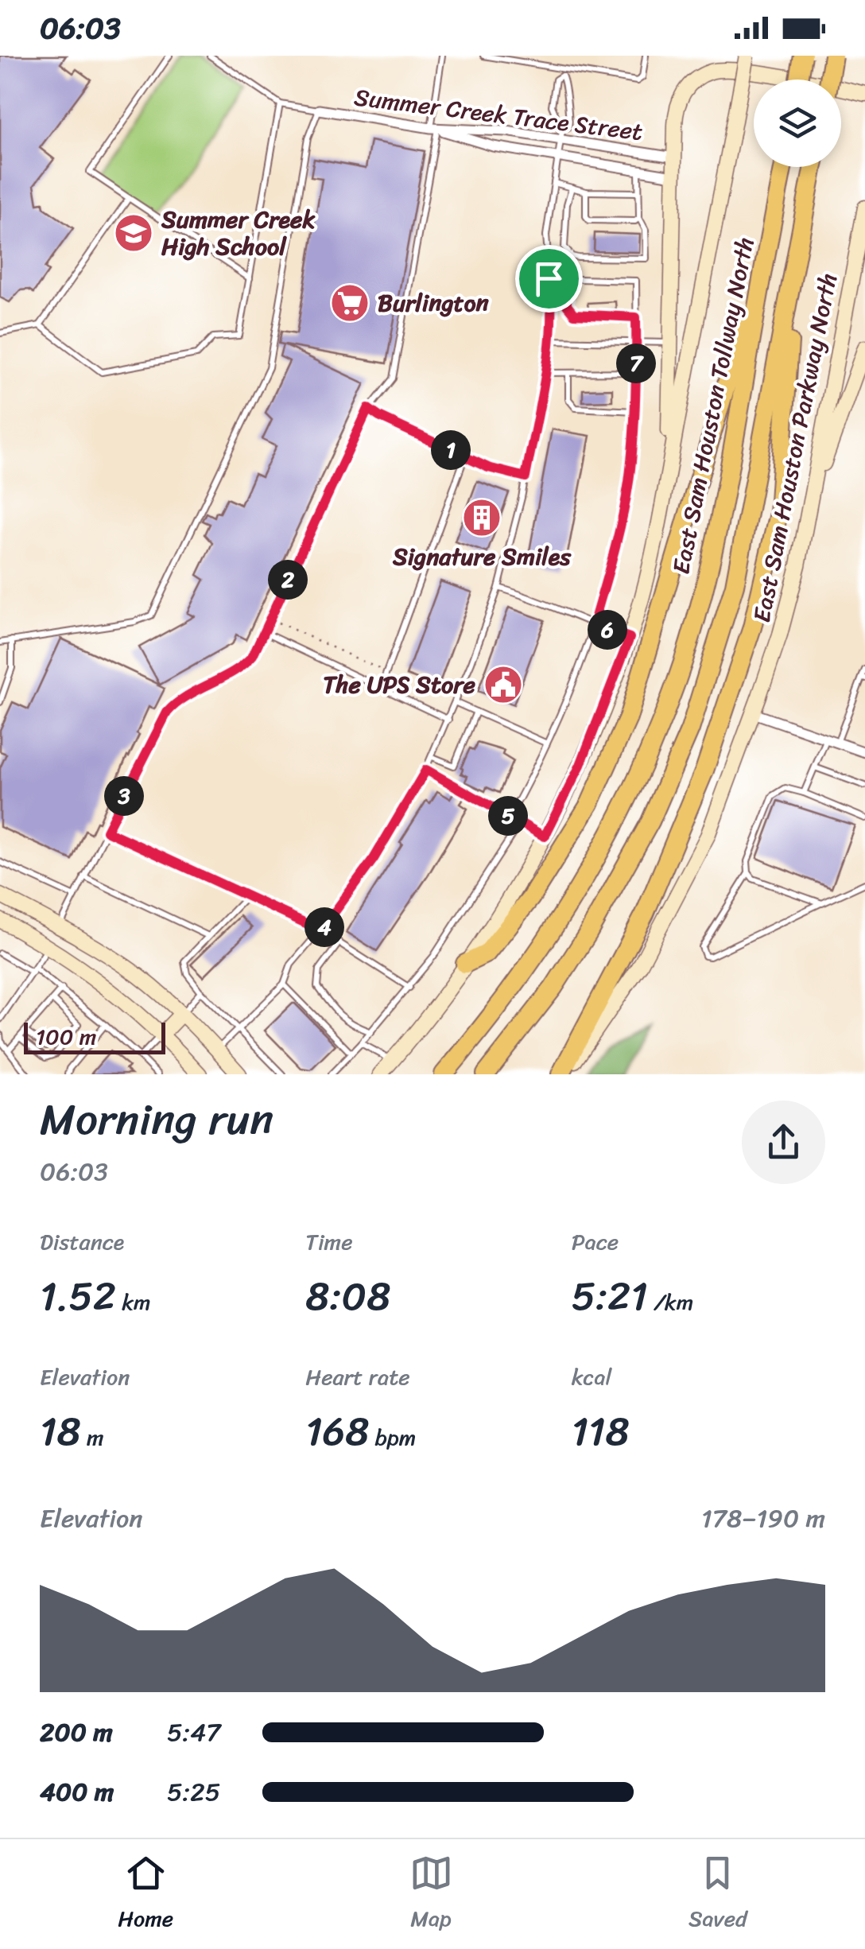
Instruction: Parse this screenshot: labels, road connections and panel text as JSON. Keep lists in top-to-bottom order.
{
  "streets": {
    "highway": ["East Sam Houston Tollway North"],
    "main road": ["East Sam Houston Parkway North"],
    "street": ["Summer Creek Trace Street"]
  },
  "places": {
    "school or university": ["Summer Creek High School"],
    "supermarket": ["Burlington"],
    "building": ["Signature Smiles"],
    "public building": ["The UPS Store"]
  },
  "scale_bar": "100 m",
  "page": {
    "status": "06:03",
    "pins": [
      "7",
      "1",
      "2",
      "6",
      "3",
      "5",
      "4"
    ],
    "scale": "100 m",
    "heading": ["Morning run", "06:03"],
    "stats": [
      ["Distance", "1.52 km"],
      ["Time", "8:08"],
      ["Pace", "5:21 /km"],
      ["Elevation", "18 m"],
      ["Heart rate", "168 bpm"],
      ["kcal", "118"]
    ],
    "chart": ["Elevation", "178–190 m"],
    "list": [
      {
        "name": "200 m",
        "note": "5:47"
      },
      {
        "name": "400 m",
        "note": "5:25"
      }
    ],
    "tabs": ["Home", "Map", "Saved"]
  }
}
